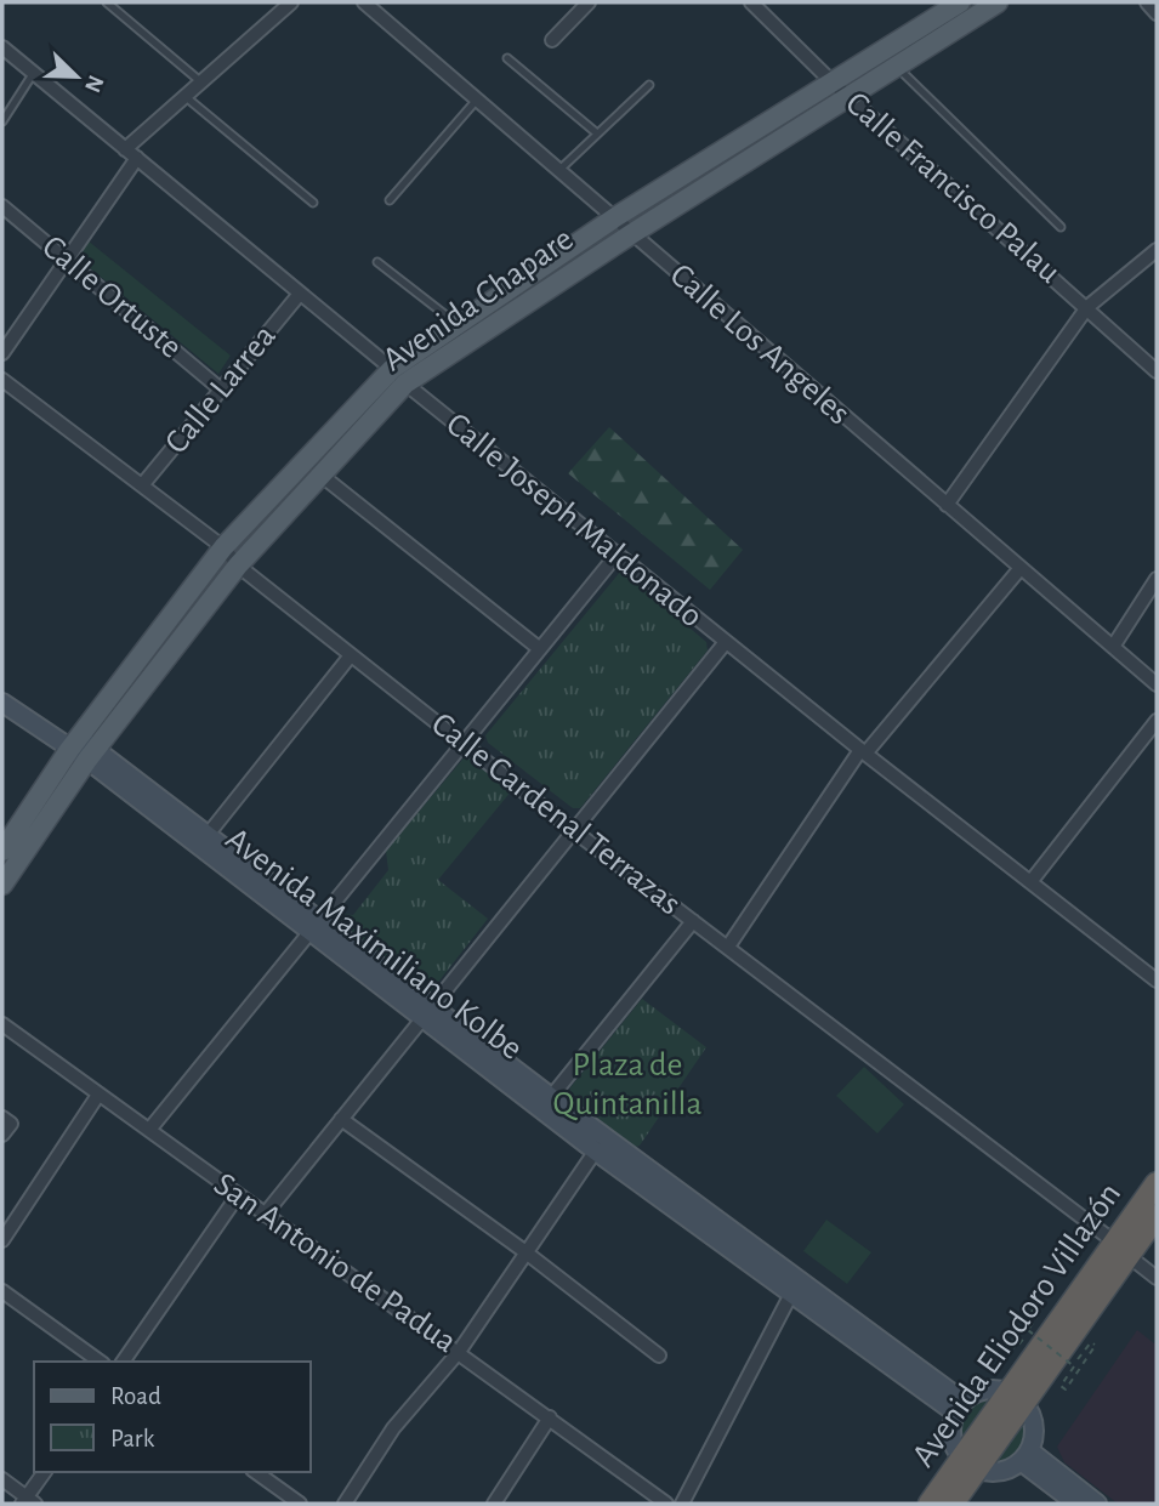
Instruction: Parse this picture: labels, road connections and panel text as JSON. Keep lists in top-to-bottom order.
{
  "streets": {
    "highway": ["Avenida Eliodoro Villazón"],
    "main road": ["Avenida Chapare", "Avenida Maximiliano Kolbe"],
    "street": [
      "Calle Francisco Palau",
      "Calle Ortuste",
      "Calle Los Angeles",
      "Calle Larrea",
      "Calle Joseph Maldonado",
      "Calle Cardenal Terrazas",
      "San Antonio de Padua"
    ]
  },
  "crossings": [
    ["Calle Francisco Palau", "Avenida Chapare"],
    ["Calle Ortuste", "Calle Larrea"],
    ["Avenida Chapare", "Calle Los Angeles"],
    ["Avenida Chapare", "Calle Joseph Maldonado"],
    ["Avenida Chapare", "Calle Cardenal Terrazas"],
    ["Avenida Chapare", "Avenida Maximiliano Kolbe"],
    ["Calle Larrea", "Calle Joseph Maldonado"],
    ["Calle Larrea", "Calle Cardenal Terrazas"],
    ["Calle Cardenal Terrazas", "Avenida Eliodoro Villazón"]
  ],
  "parks": ["Plaza de Quintanilla"],
  "legend": ["Road", "Park"],
  "north": "bottom right"
}
